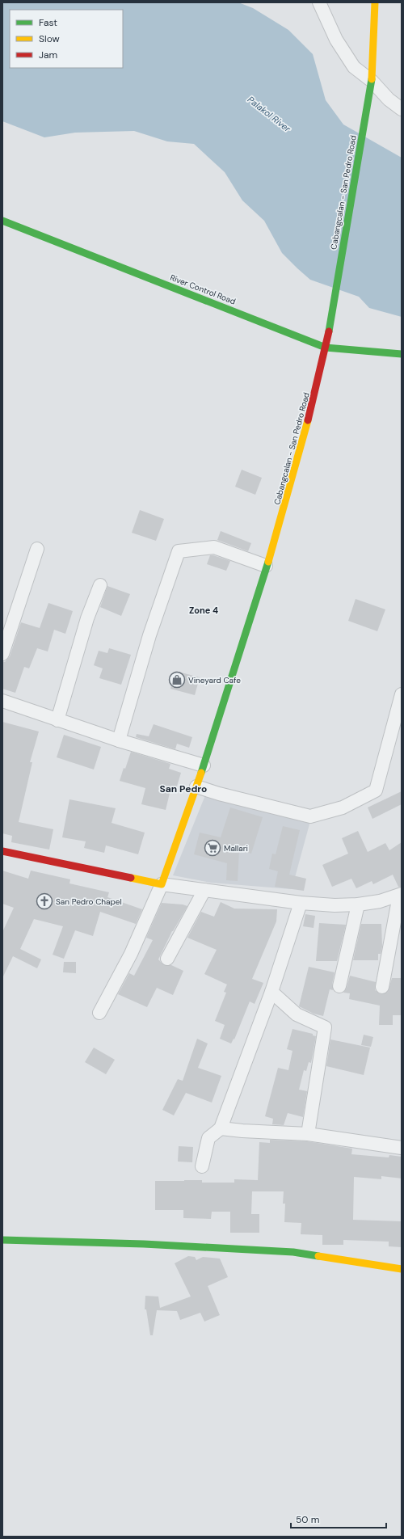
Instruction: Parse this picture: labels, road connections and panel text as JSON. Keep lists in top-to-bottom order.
{
  "streets": {
    "street": ["Cabangcalan - San Pedro Road", "River Control Road"]
  },
  "crossings": [
    ["Cabangcalan - San Pedro Road", "River Control Road"]
  ],
  "districts": ["Zone 4", "San Pedro"],
  "water": ["Palakol River"],
  "places": {
    "shop": ["Vineyard Cafe"],
    "supermarket": ["Mallari"],
    "church": ["San Pedro Chapel"]
  },
  "legend": ["Fast", "Slow", "Jam"],
  "scale_bar": "50 m"
}
